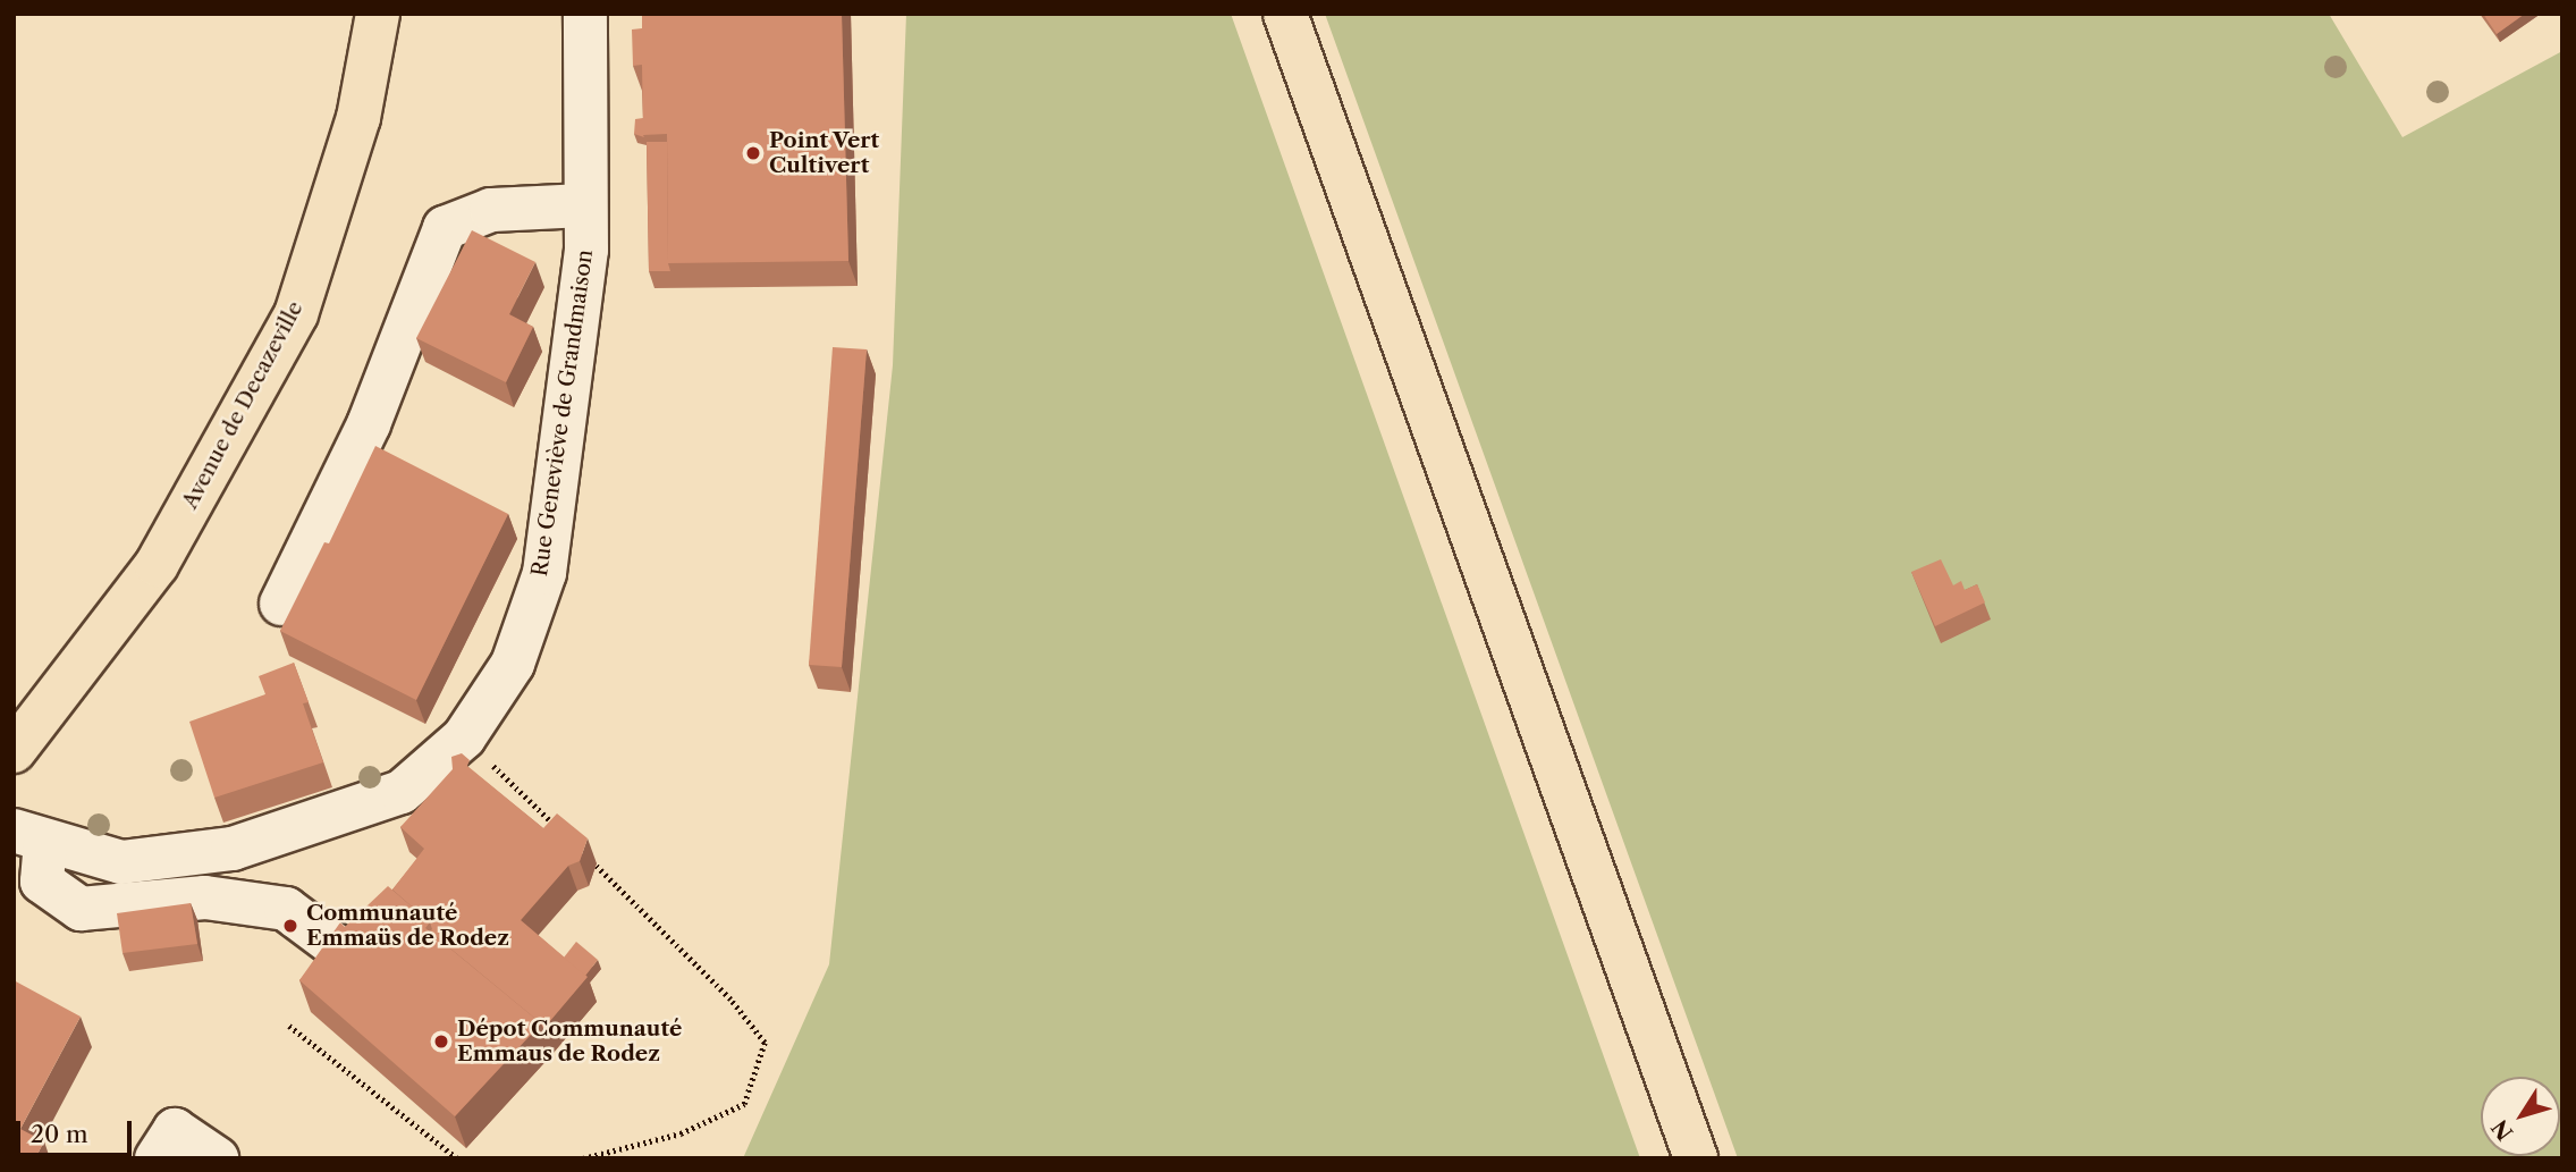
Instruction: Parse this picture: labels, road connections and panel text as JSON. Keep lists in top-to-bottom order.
{
  "streets": {
    "main road": ["Avenue de Decazeville"],
    "street": ["Rue Geneviève de Grandmaison"]
  },
  "places": ["Point Vert Cultivert", "Communauté Emmaüs de Rodez", "Dépot Communauté Emmaus de Rodez"],
  "scale_bar": "20 m",
  "north": "bottom left"
}
